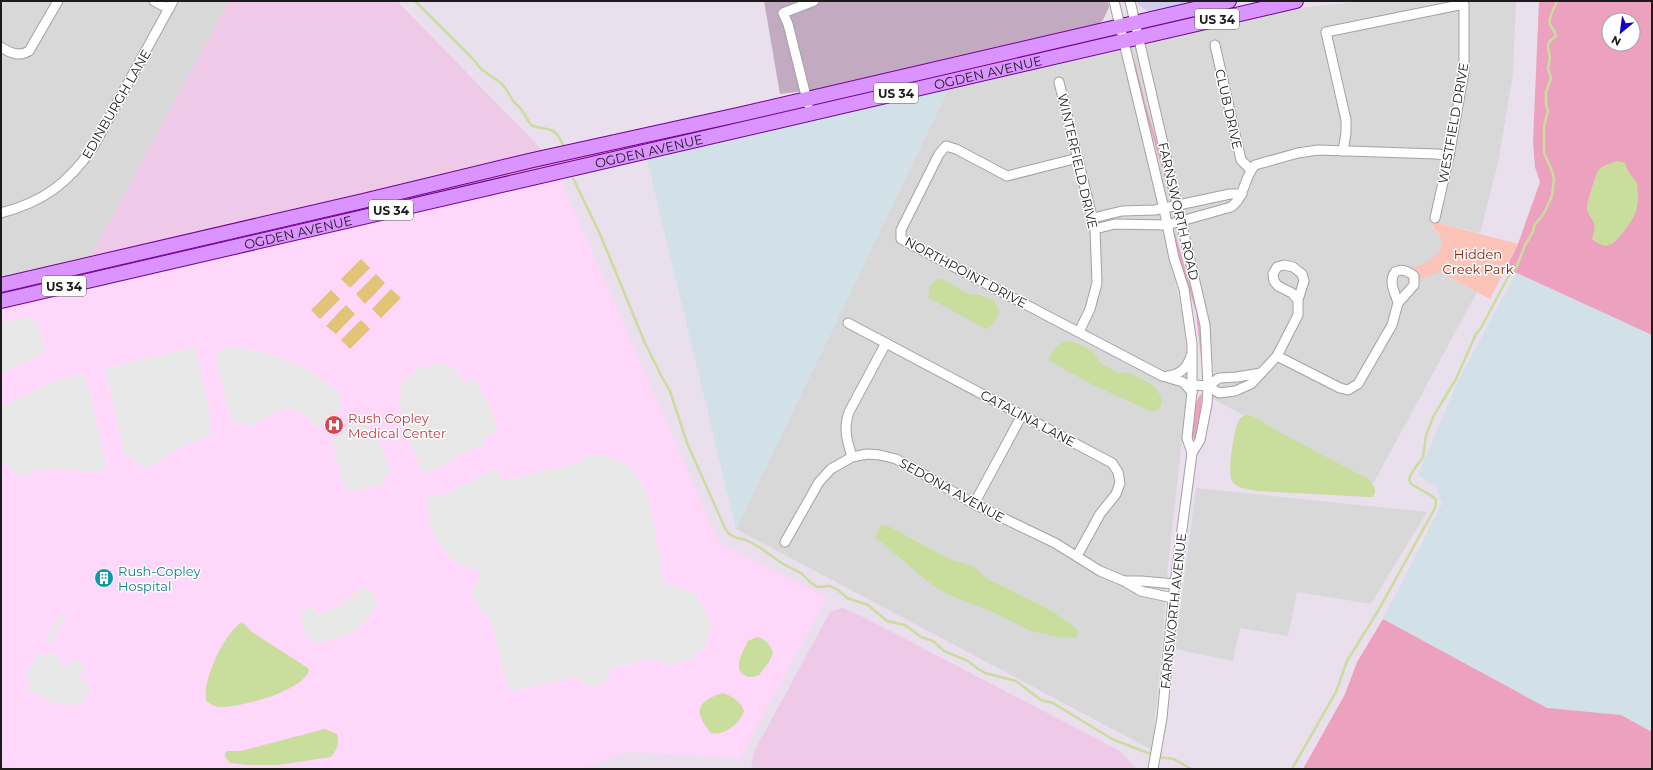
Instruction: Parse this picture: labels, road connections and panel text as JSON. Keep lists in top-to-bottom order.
{
  "streets": {
    "main road": ["US 34", "OGDEN AVENUE"],
    "street": [
      "EDINBURGH LANE",
      "CLUB DRIVE",
      "WESTFIELD DRIVE",
      "WINTERFIELD DRIVE",
      "FARNSWORTH ROAD",
      "NORTHPOINT DRIVE",
      "CATALINA LANE",
      "SEDONA AVENUE",
      "FARNSWORTH AVENUE"
    ]
  },
  "crossings": [
    ["OGDEN AVENUE", "FARNSWORTH ROAD"],
    ["WINTERFIELD DRIVE", "NORTHPOINT DRIVE"],
    ["FARNSWORTH ROAD", "NORTHPOINT DRIVE"],
    ["FARNSWORTH ROAD", "FARNSWORTH AVENUE"],
    ["NORTHPOINT DRIVE", "FARNSWORTH AVENUE"],
    ["CATALINA LANE", "SEDONA AVENUE"],
    ["SEDONA AVENUE", "FARNSWORTH AVENUE"]
  ],
  "parks": ["Hidden Creek Park"],
  "places": {
    "hospital": ["Rush Copley Medical Center"],
    "building": ["Rush-Copley Hospital"]
  },
  "north": "bottom left"
}
